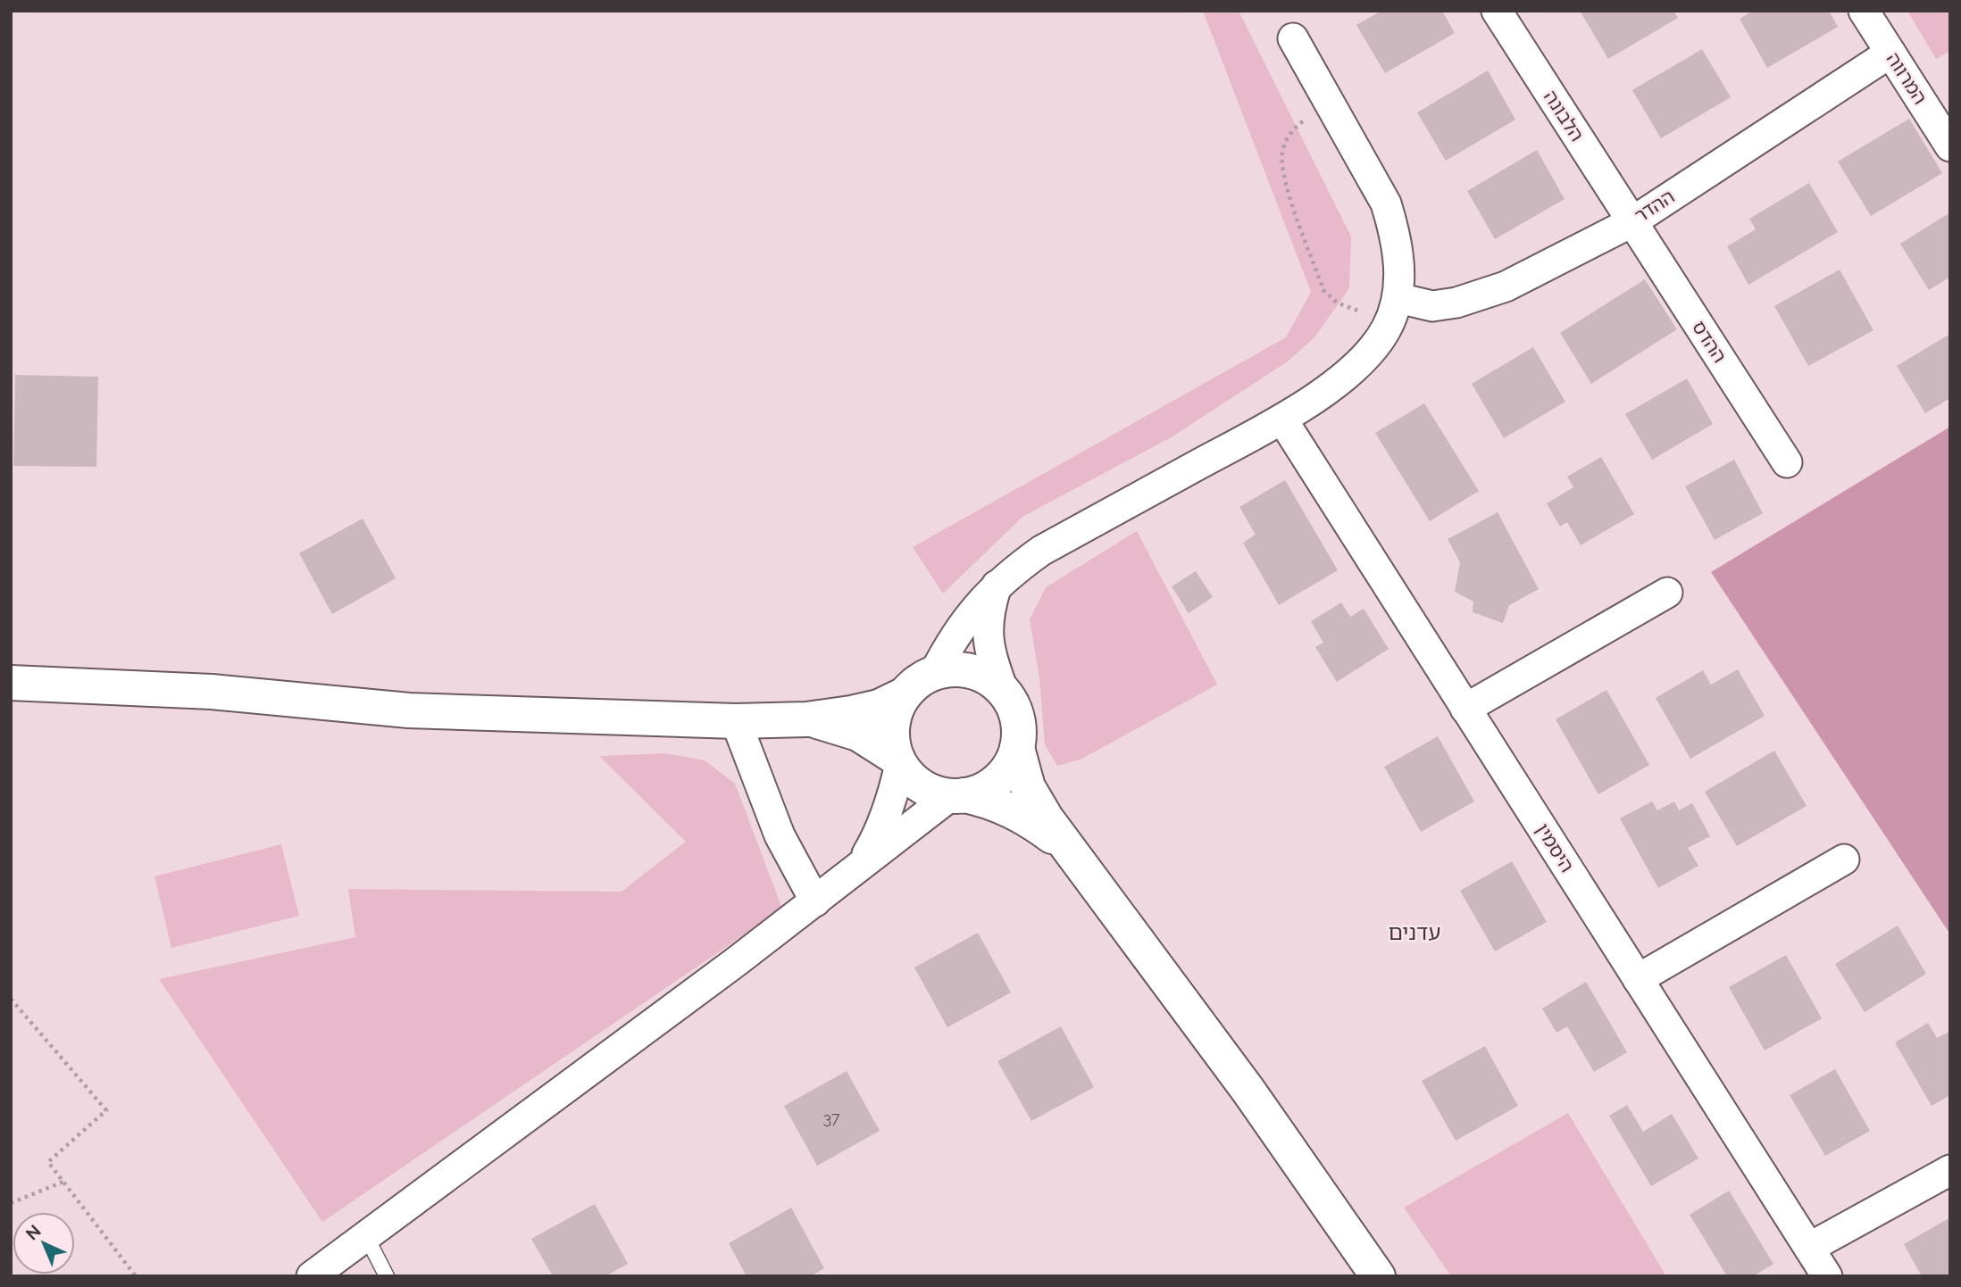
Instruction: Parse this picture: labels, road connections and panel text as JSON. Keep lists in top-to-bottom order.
{
  "streets": {
    "street": [
      "המרווה",
      "הלבונה",
      "ההדר",
      "ההדס",
      "היסמין"
    ]
  },
  "crossings": [
    ["המרווה", "ההדר"],
    ["הלבונה", "ההדר"],
    ["הלבונה", "ההדס"],
    ["ההדר", "ההדס"]
  ],
  "districts": ["עדנים"],
  "house_numbers": ["37"],
  "north": "top left"
}
